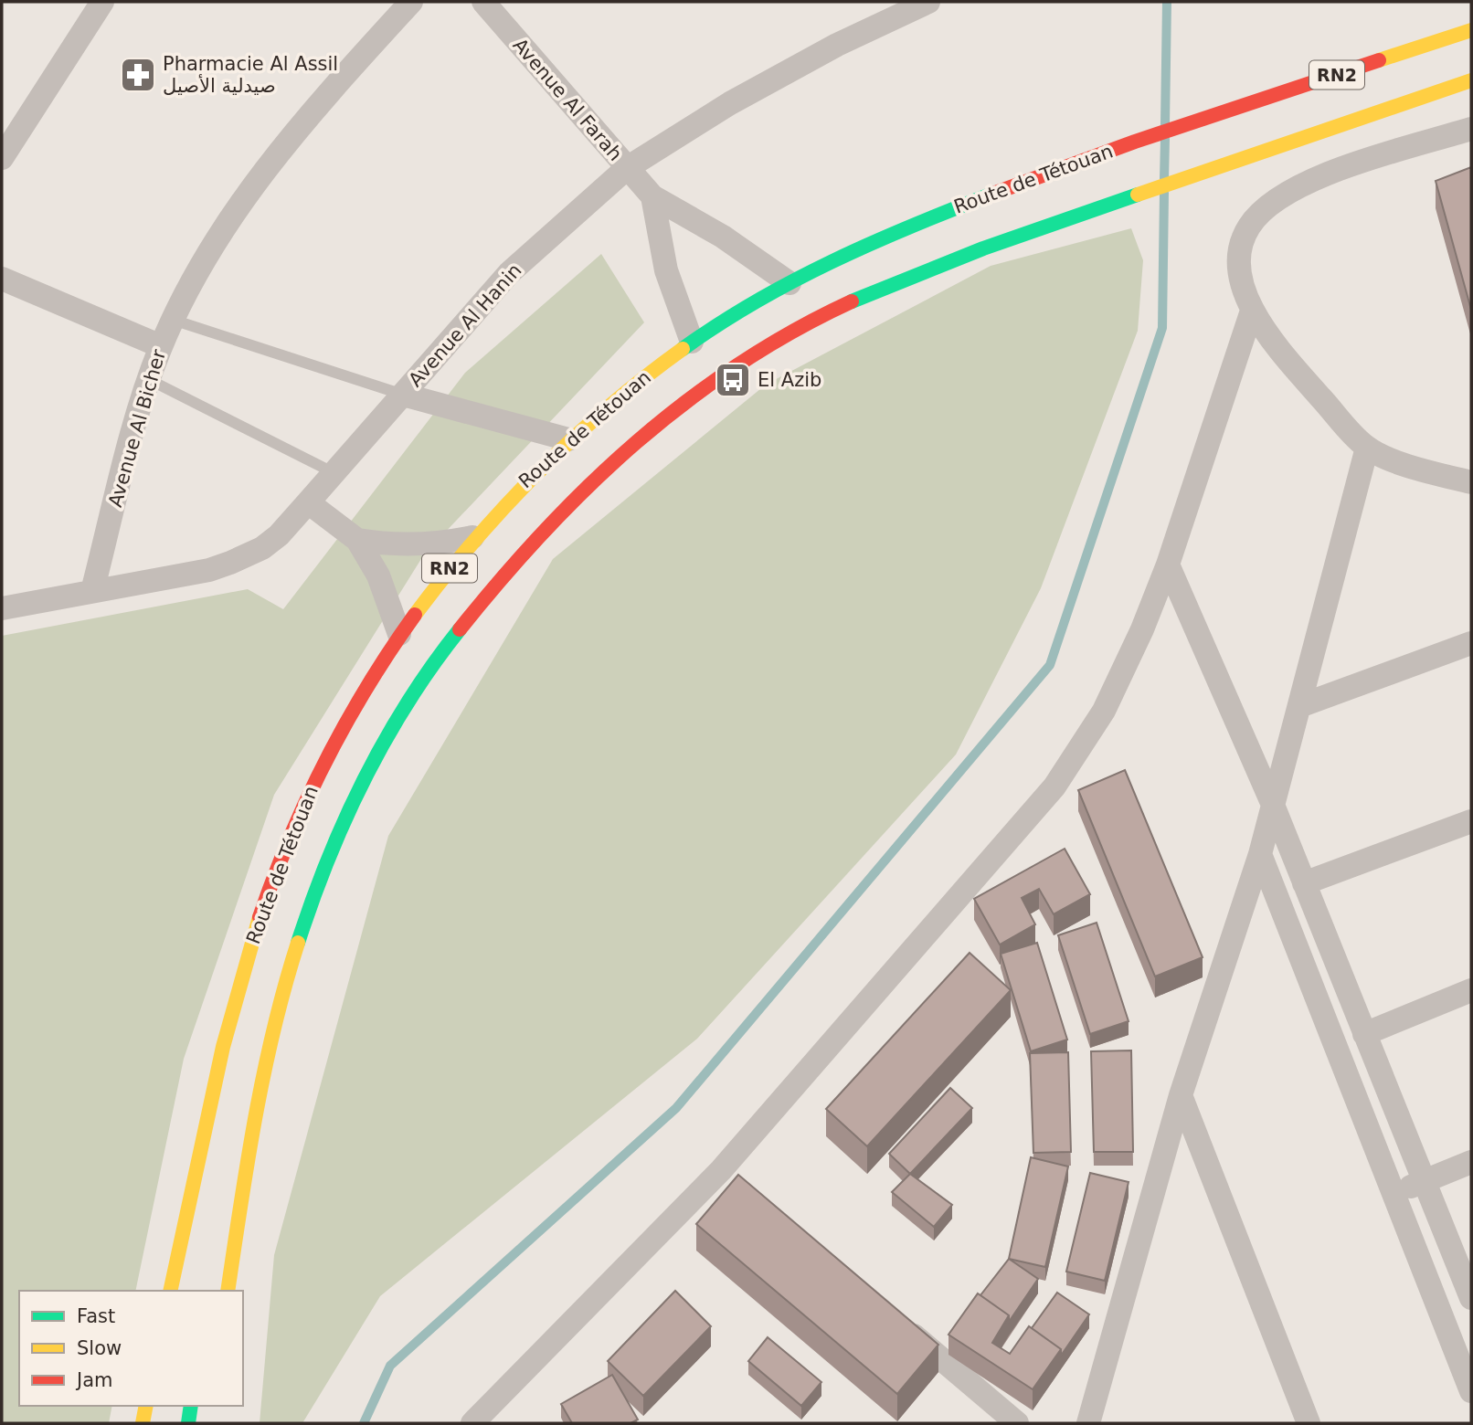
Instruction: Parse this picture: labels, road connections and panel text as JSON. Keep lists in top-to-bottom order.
{
  "streets": {
    "highway": ["RN2", "Route de Tétouan"],
    "street": ["Avenue Al Farah", "Avenue Al Hanin", "Avenue Al Bicher"]
  },
  "crossings": [
    ["Avenue Al Farah", "Route de Tétouan"],
    ["Avenue Al Farah", "Avenue Al Hanin"],
    ["Avenue Al Hanin", "Avenue Al Bicher"]
  ],
  "places": {
    "pharmacy": ["Pharmacie Al Assil صيدلية الأصيل"],
    "bus stop": ["El Azib"]
  },
  "legend": ["Fast", "Slow", "Jam"]
}
